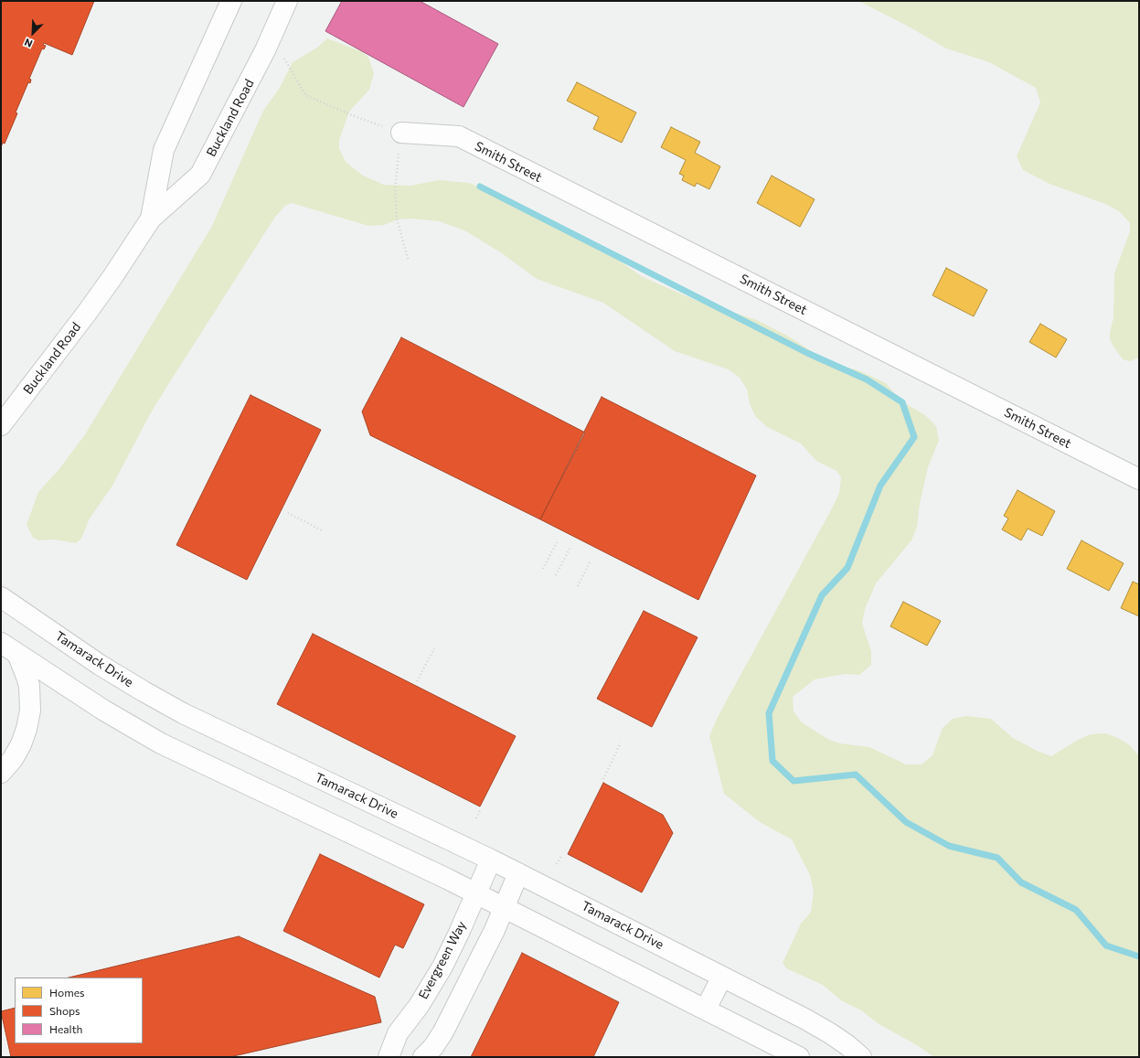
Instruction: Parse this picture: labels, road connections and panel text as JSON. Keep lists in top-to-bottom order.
{
  "streets": {
    "street": [
      "Buckland Road",
      "Smith Street",
      "Tamarack Drive",
      "Evergreen Way"
    ]
  },
  "crossings": [
    ["Tamarack Drive", "Evergreen Way"]
  ],
  "legend": ["Homes", "Shops", "Health"],
  "north": "bottom left"
}
